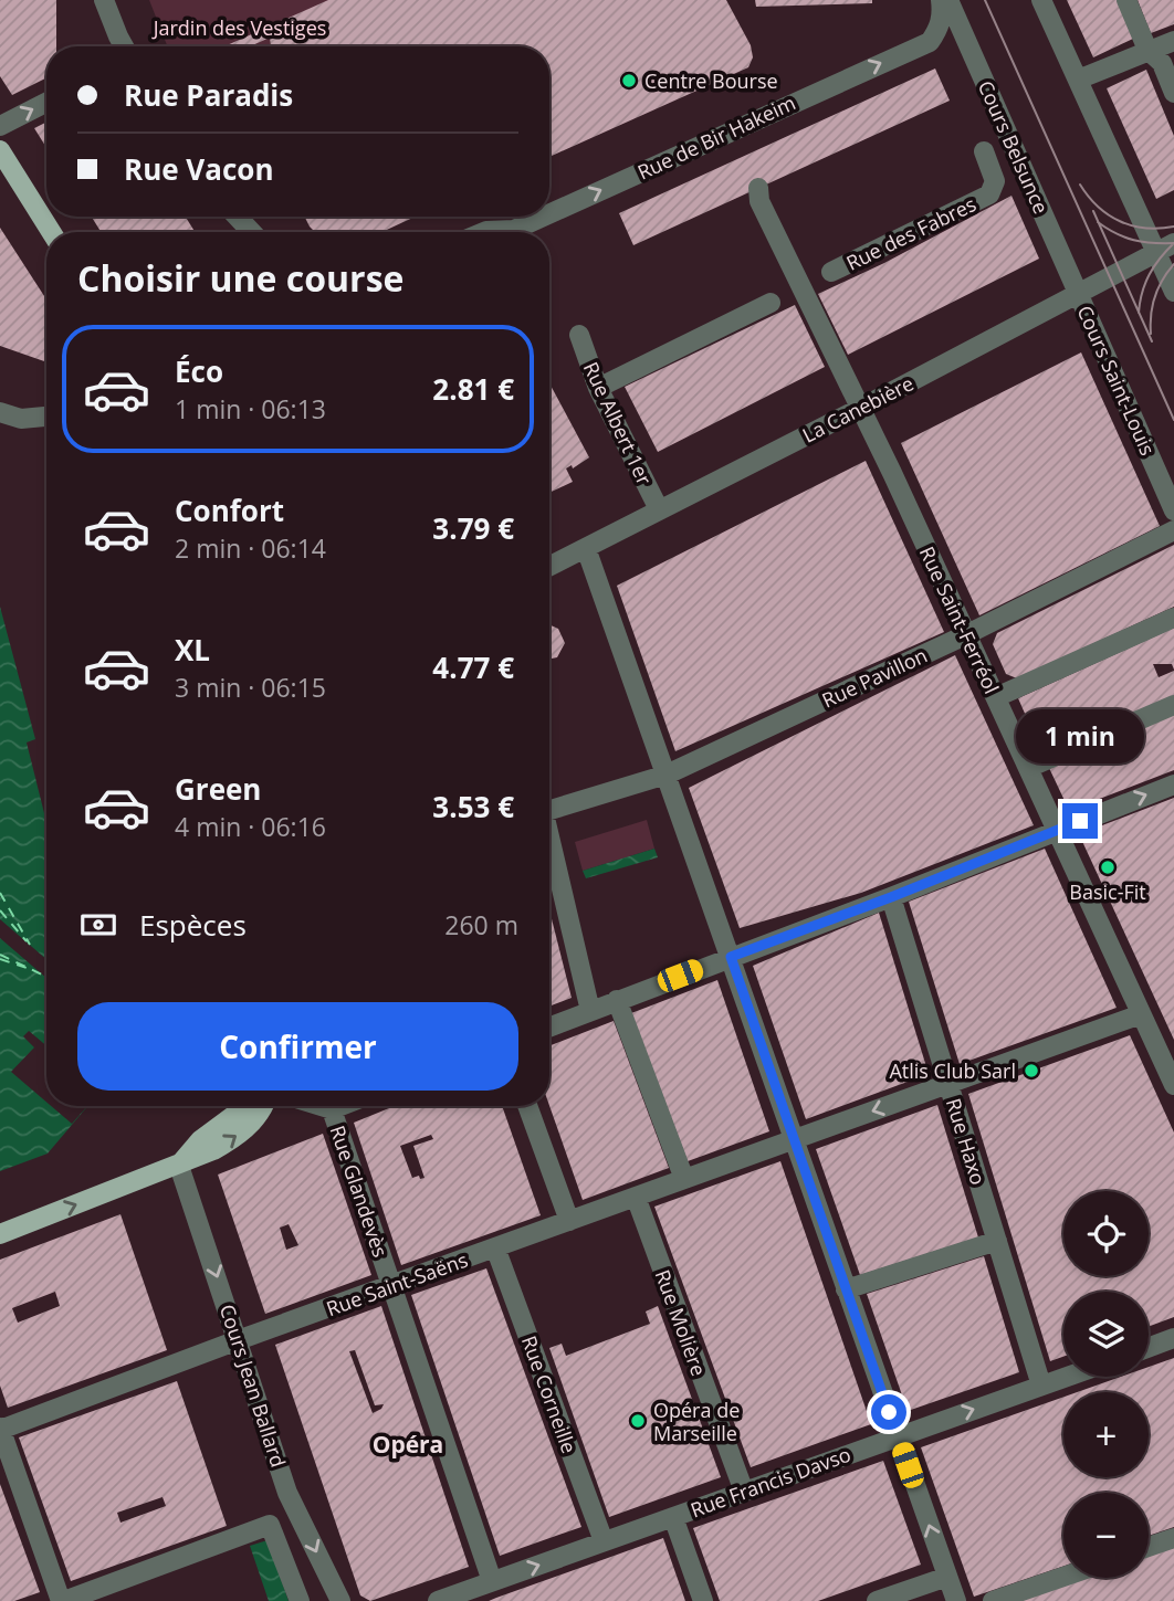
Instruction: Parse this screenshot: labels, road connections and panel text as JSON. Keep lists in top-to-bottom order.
{
  "streets": {
    "street": [
      "Rue de Bir Hakeim",
      "Cours Belsunce",
      "Rue des Fabres",
      "Cours Saint-Louis",
      "La Canebière",
      "Rue Albert 1er",
      "Rue Saint-Ferréol",
      "Rue Pavillon",
      "Rue Haxo",
      "Rue Glandevès",
      "Rue Saint-Saëns",
      "Rue Molière",
      "Cours Jean Ballard",
      "Rue Corneille",
      "Rue Francis Davso"
    ]
  },
  "crossings": [
    ["Cours Belsunce", "Cours Saint-Louis"],
    ["Cours Belsunce", "La Canebière"],
    ["Cours Saint-Louis", "La Canebière"],
    ["La Canebière", "Rue Albert 1er"],
    ["La Canebière", "Rue Saint-Ferréol"],
    ["Rue Saint-Ferréol", "Rue Pavillon"],
    ["Rue Saint-Ferréol", "Rue Saint-Saëns"],
    ["Rue Haxo", "Rue Saint-Saëns"],
    ["Rue Haxo", "Rue Francis Davso"],
    ["Rue Glandevès", "Rue Saint-Saëns"],
    ["Rue Glandevès", "Rue Francis Davso"],
    ["Rue Saint-Saëns", "Rue Molière"],
    ["Rue Saint-Saëns", "Cours Jean Ballard"],
    ["Rue Saint-Saëns", "Rue Corneille"],
    ["Rue Molière", "Rue Francis Davso"],
    ["Rue Corneille", "Rue Francis Davso"]
  ],
  "one_way": ["Rue de Bir Hakeim", "Cours Jean Ballard"],
  "districts": ["Opéra"],
  "parks": ["Jardin des Vestiges"],
  "places": [
    "Centre Bourse",
    "Basic-Fit",
    "Atlis Club Sarl",
    "Opéra de Marseille"
  ],
  "page": {
    "banner": ["Rue Paradis", "Rue Vacon"],
    "heading": "Choisir une course",
    "list": [
      {
        "name": "Éco",
        "note": "1 min · 06:13",
        "value": "2.81 €"
      },
      {
        "name": "Confort",
        "note": "2 min · 06:14",
        "value": "3.79 €"
      },
      {
        "name": "XL",
        "note": "3 min · 06:15",
        "value": "4.77 €"
      },
      {
        "name": "Green",
        "note": "4 min · 06:16",
        "value": "3.53 €"
      }
    ],
    "bubble": "1 min",
    "pay": ["Espèces", "260 m"],
    "buttons": "Confirmer",
    "map_buttons": ["+", "−"]
  }
}
